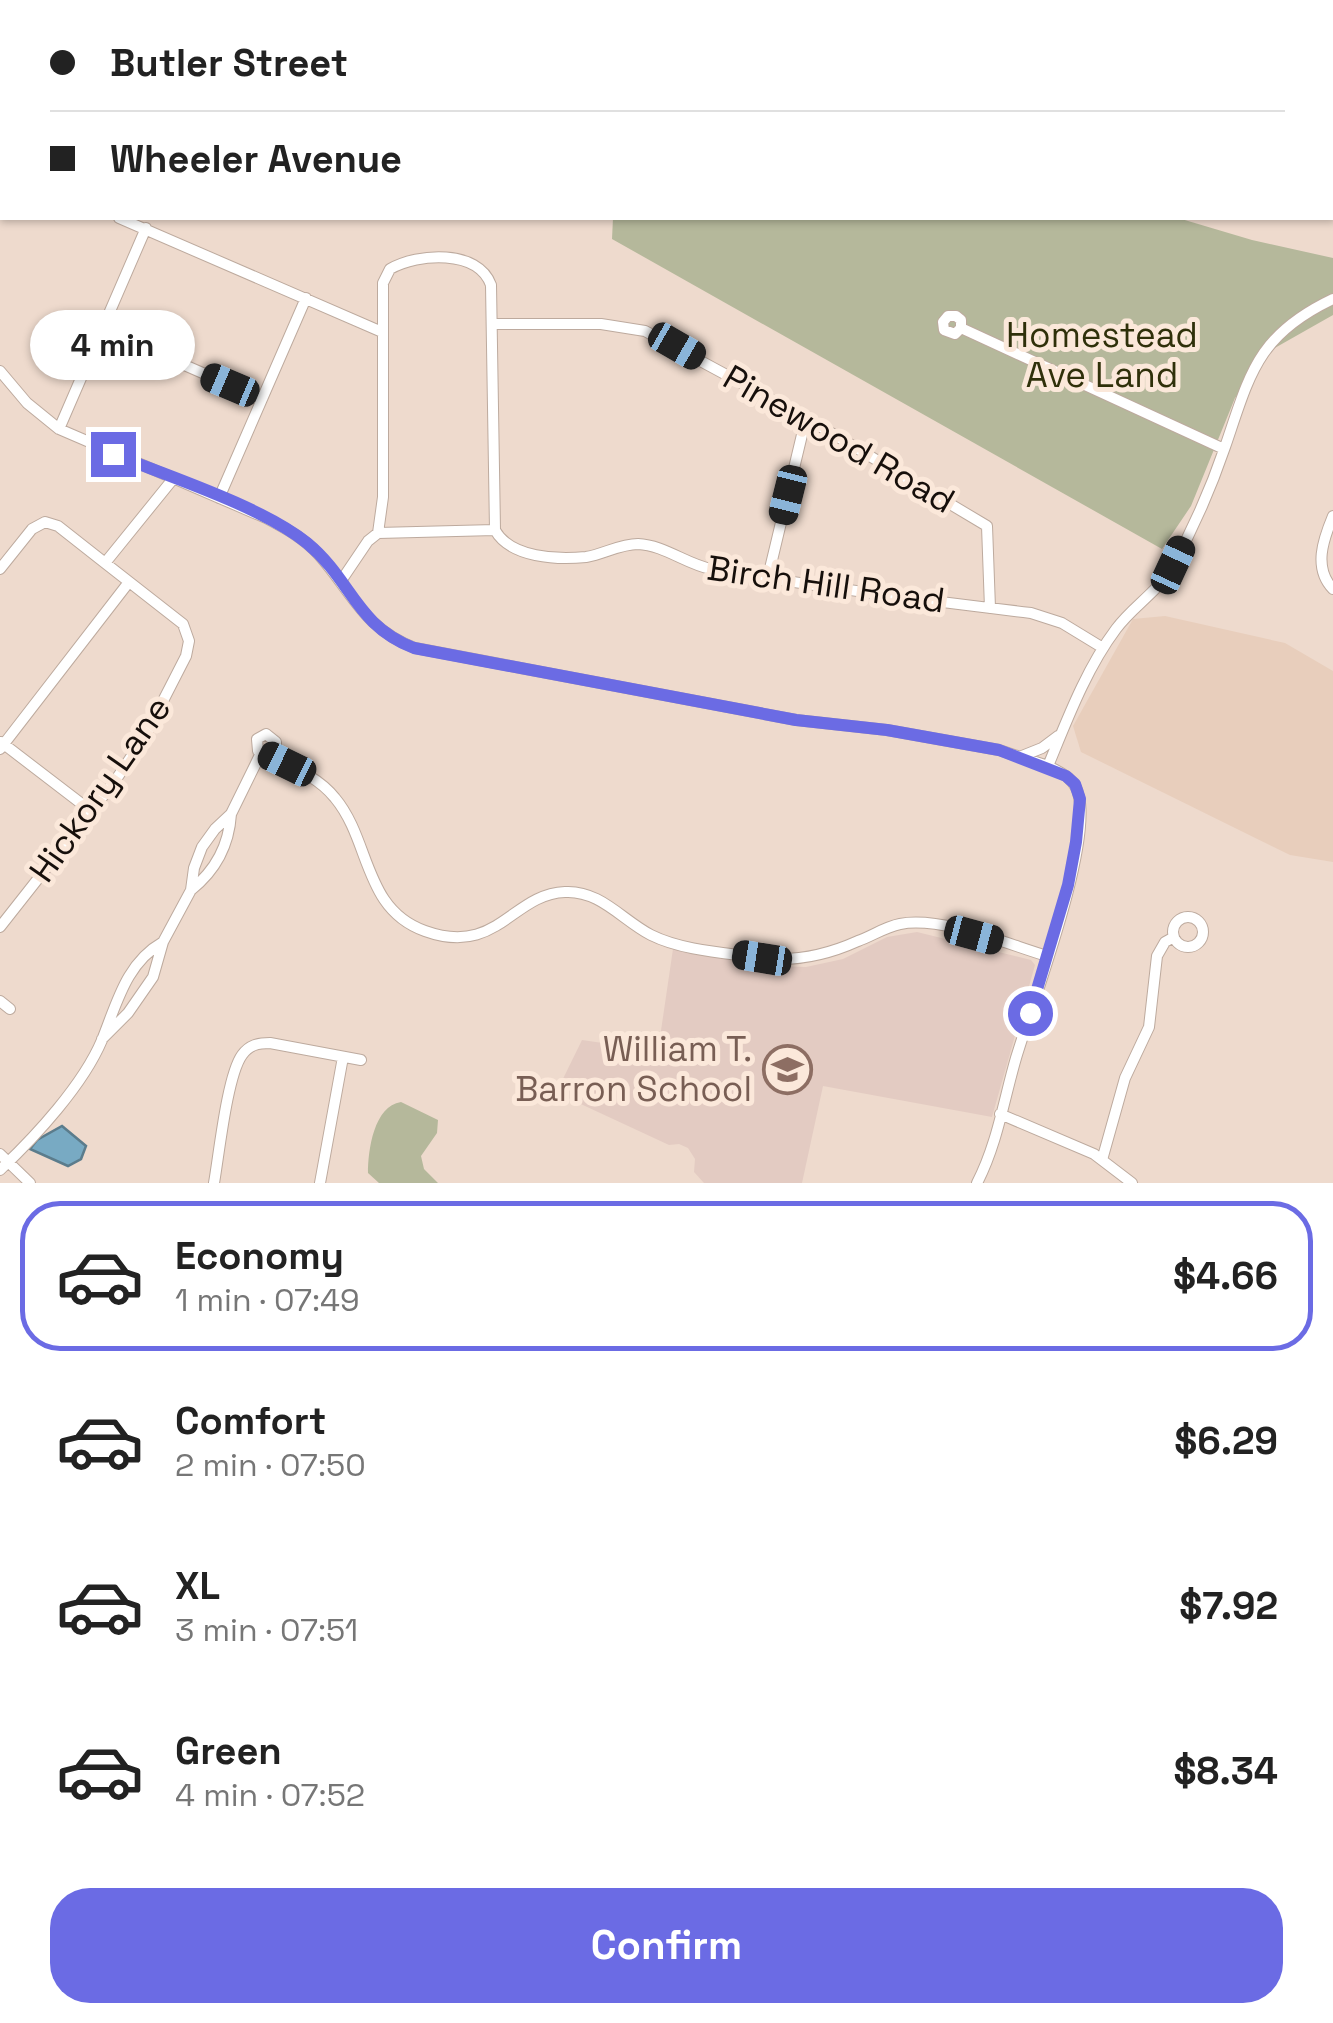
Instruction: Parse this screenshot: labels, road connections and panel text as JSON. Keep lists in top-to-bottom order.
{
  "streets": {
    "street": ["Pinewood Road", "Birch Hill Road", "Hickory Lane"]
  },
  "crossings": [
    ["Pinewood Road", "Birch Hill Road"]
  ],
  "parks": ["Homestead Ave Land"],
  "places": {
    "school or university": ["William T. Barron School"]
  },
  "page": {
    "banner": ["Butler Street", "Wheeler Avenue"],
    "bubble": "4 min",
    "list": [
      {
        "name": "Economy",
        "note": "1 min · 07:49",
        "value": "$4.66"
      },
      {
        "name": "Comfort",
        "note": "2 min · 07:50",
        "value": "$6.29"
      },
      {
        "name": "XL",
        "note": "3 min · 07:51",
        "value": "$7.92"
      },
      {
        "name": "Green",
        "note": "4 min · 07:52",
        "value": "$8.34"
      }
    ],
    "buttons": "Confirm"
  }
}
